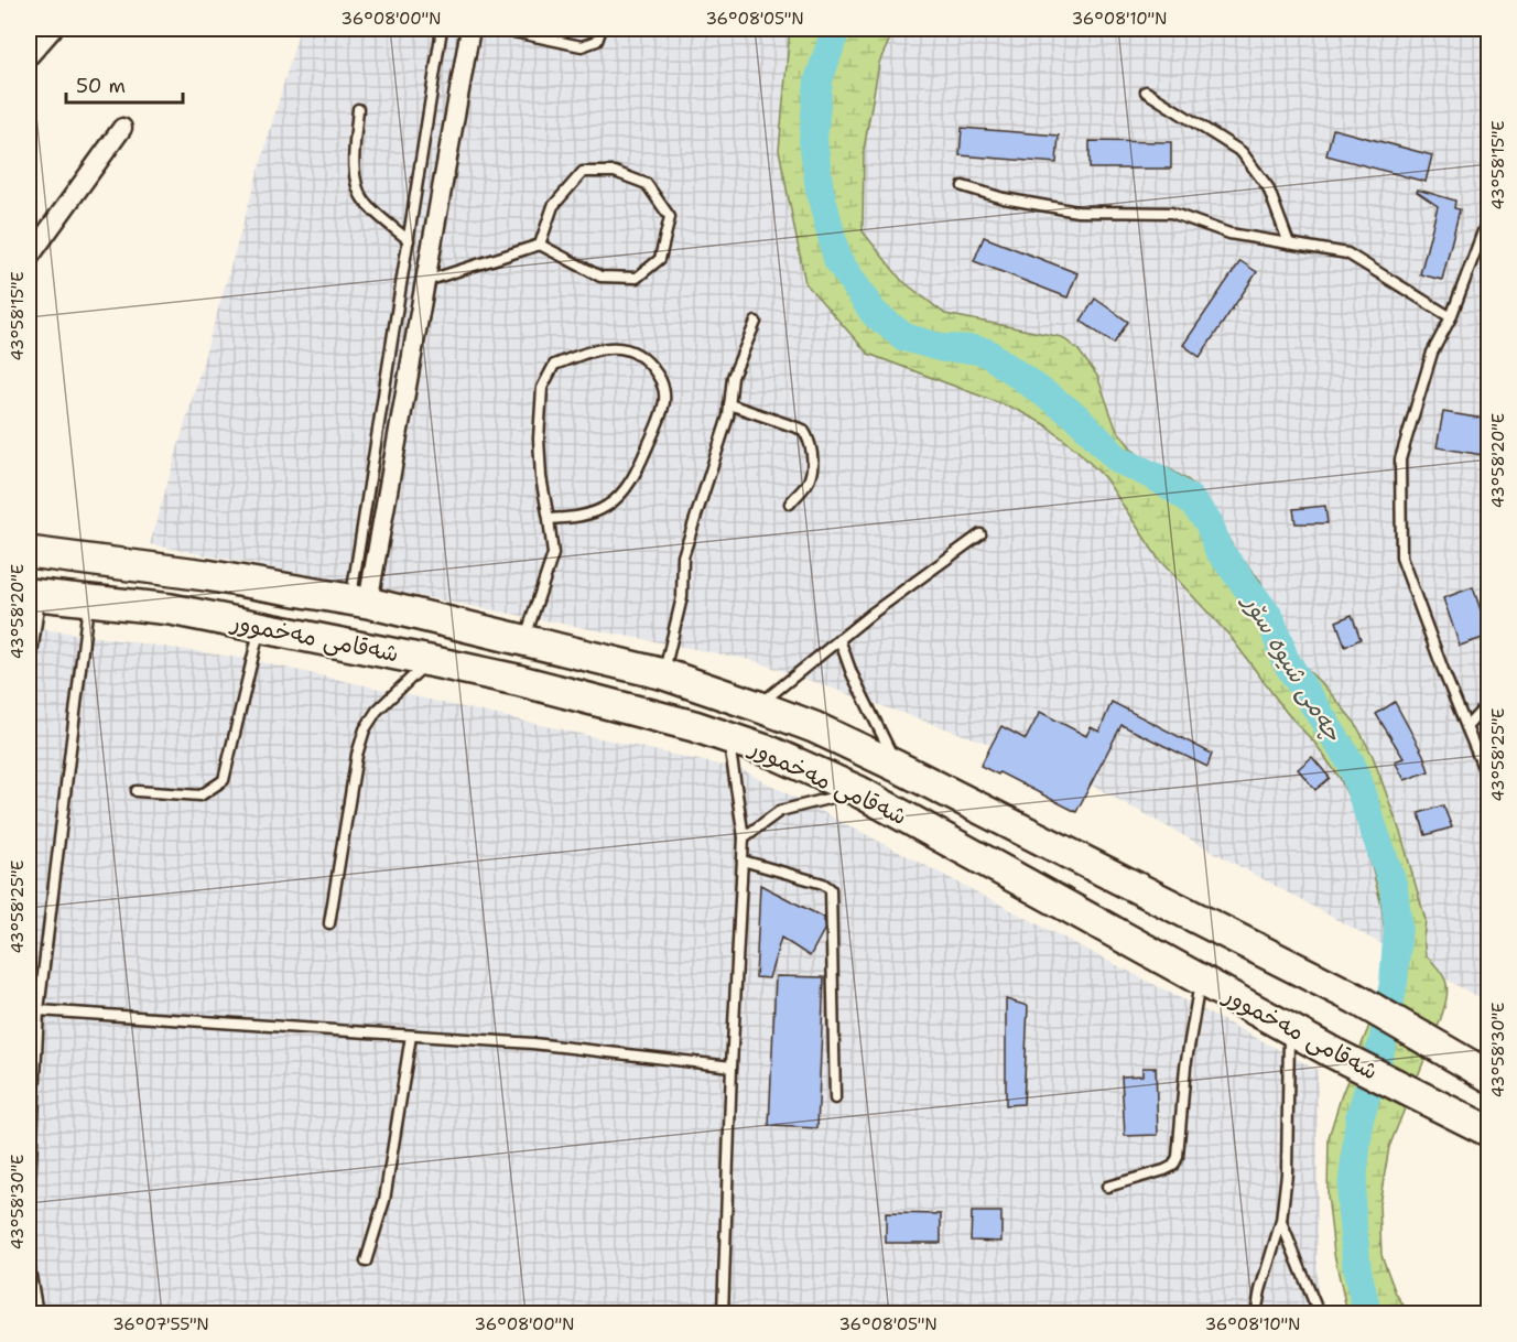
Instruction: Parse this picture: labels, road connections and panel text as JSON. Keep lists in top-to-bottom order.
{
  "streets": {
    "highway": ["شەقامی مەخموور"]
  },
  "water": ["چەمی شیوە سۆر"],
  "scale_bar": "50 m",
  "coordinates": [
    "36°08'00\"N",
    "36°08'05\"N",
    "36°08'10\"N",
    "43°58'15\"E",
    "43°58'20\"E",
    "43°58'25\"E",
    "43°58'30\"E",
    "36°07'55\"N"
  ]
}
